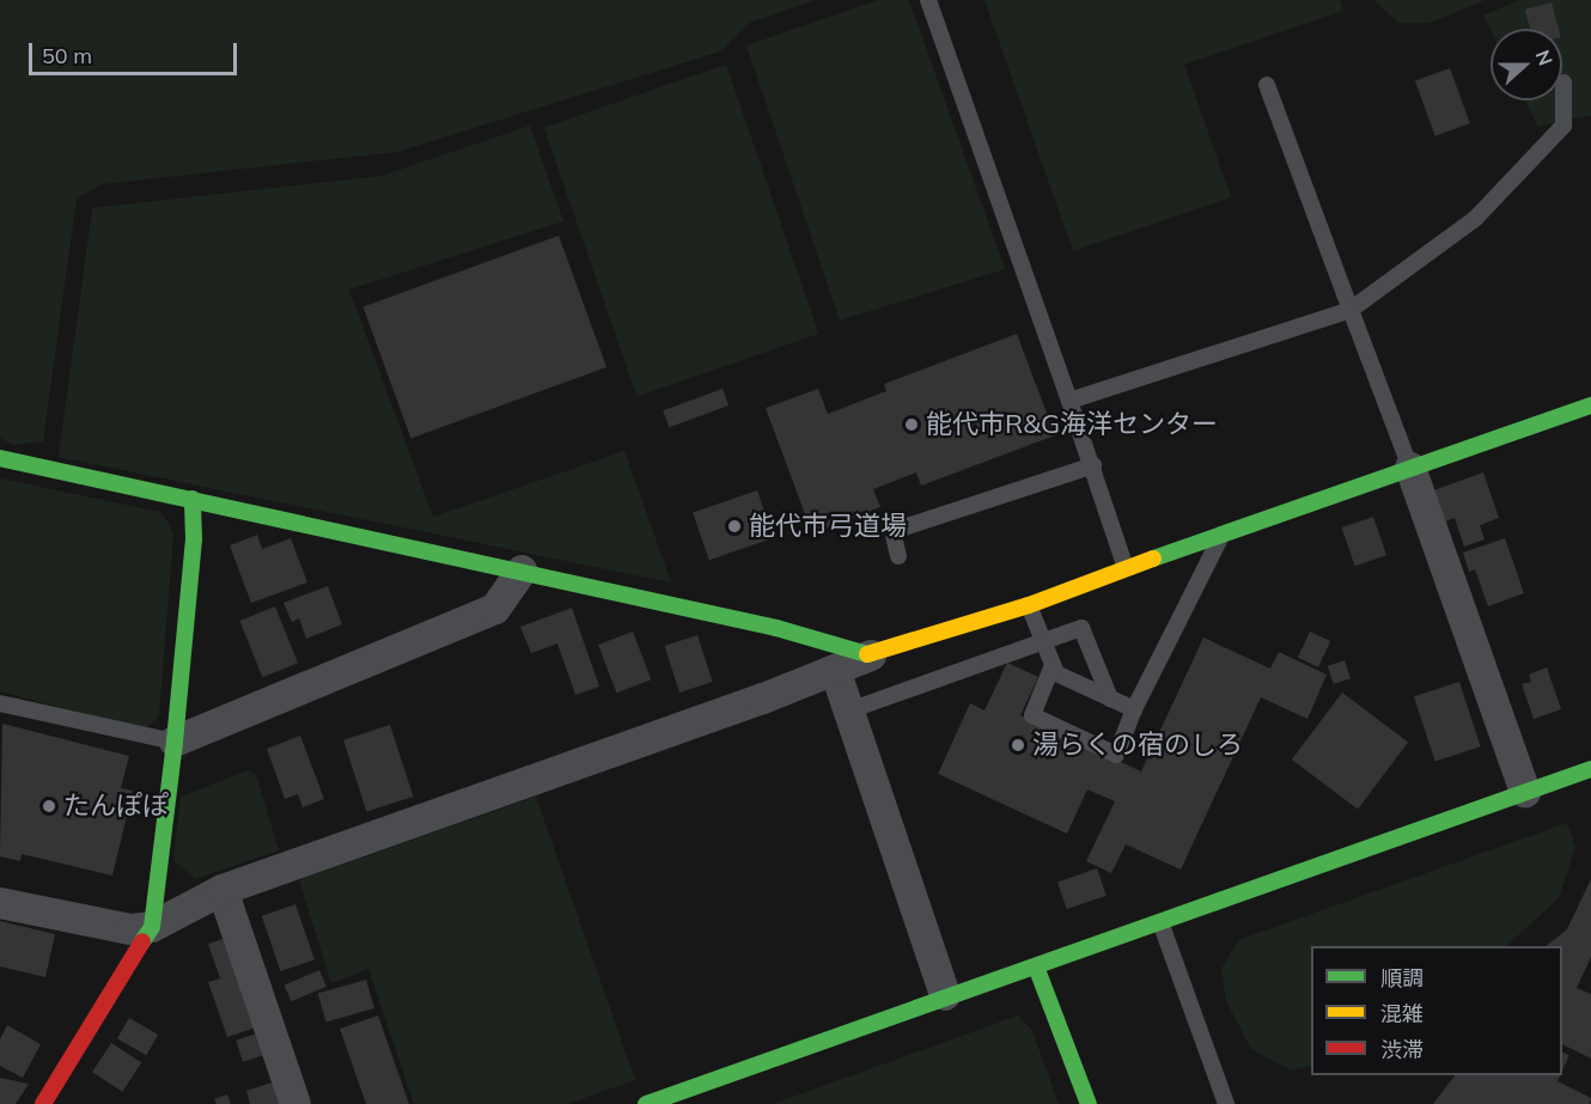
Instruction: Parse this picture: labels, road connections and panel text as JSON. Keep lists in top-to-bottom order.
{
  "places": [
    "能代市R&G海洋センター",
    "能代市弓道場",
    "湯らくの宿のしろ",
    "たんぽぽ"
  ],
  "legend": ["順調", "混雑", "渋滞"],
  "scale_bar": "50 m",
  "north": "right"
}
